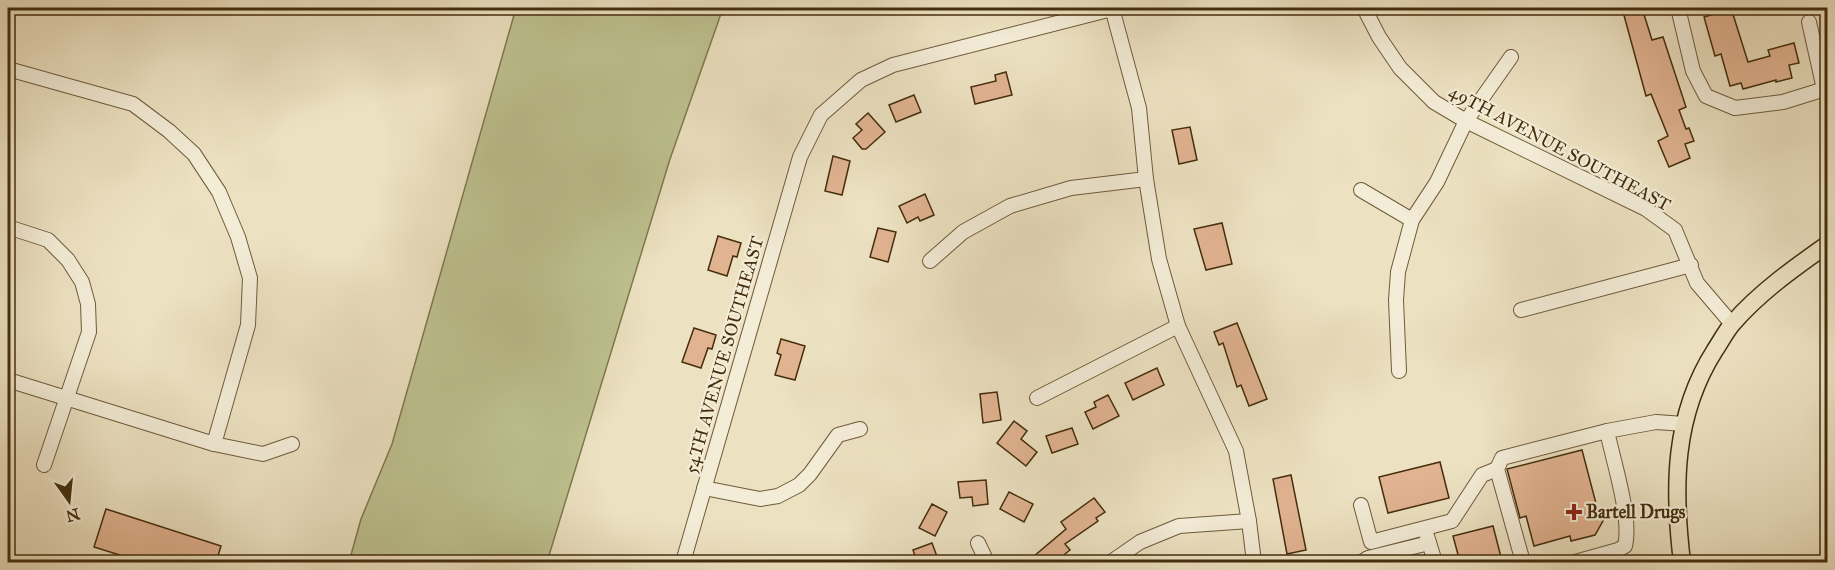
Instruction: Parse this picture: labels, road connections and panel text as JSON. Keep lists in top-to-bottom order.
{
  "streets": {
    "street": ["49TH AVENUE SOUTHEAST", "54TH AVENUE SOUTHEAST"]
  },
  "places": {
    "health": ["Bartell Drugs"]
  },
  "north": "bottom"
}
